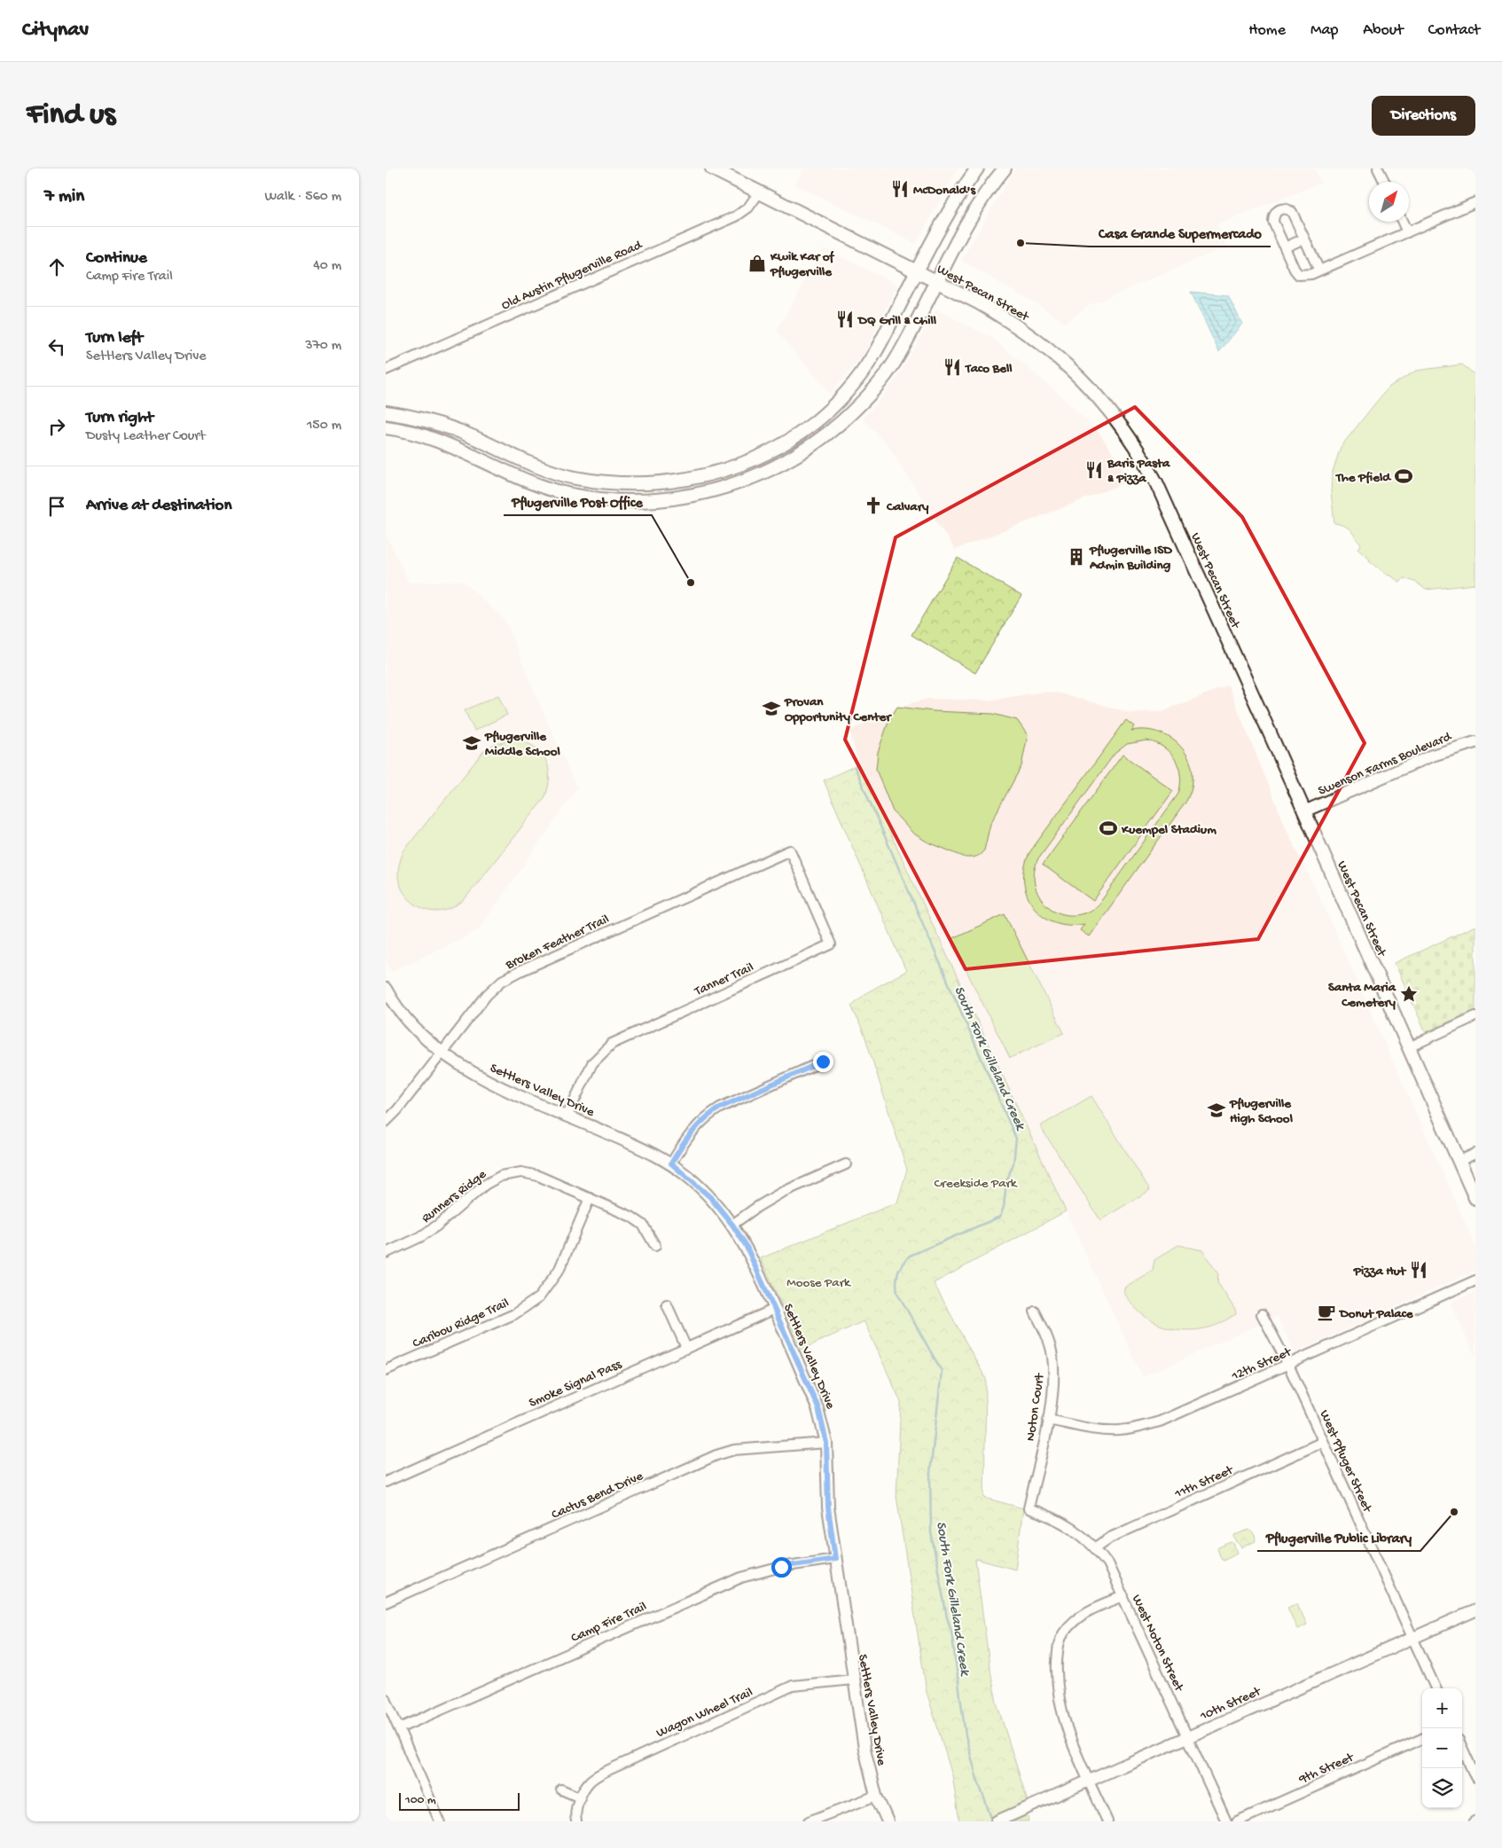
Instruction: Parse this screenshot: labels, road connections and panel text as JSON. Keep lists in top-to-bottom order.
{
  "streets": {
    "main road": ["West Pecan Street"],
    "street": [
      "Old Austin Pflugerville Road",
      "Swenson Farms Boulevard",
      "Broken Feather Trail",
      "Tanner Trail",
      "Settlers Valley Drive",
      "Runners Ridge",
      "Caribou Ridge Trail",
      "12th Street",
      "Smoke Signal Pass",
      "Noton Court",
      "West Pfluger Street",
      "11th Street",
      "Cactus Bend Drive",
      "Camp Fire Trail",
      "West Noton Street",
      "10th Street",
      "Wagon Wheel Trail",
      "9th Street"
    ]
  },
  "crossings": [
    ["Old Austin Pflugerville Road", "West Pecan Street"],
    ["West Pecan Street", "Swenson Farms Boulevard"],
    ["Broken Feather Trail", "Tanner Trail"],
    ["Broken Feather Trail", "Settlers Valley Drive"],
    ["Tanner Trail", "Settlers Valley Drive"],
    ["Settlers Valley Drive", "Smoke Signal Pass"],
    ["Settlers Valley Drive", "Cactus Bend Drive"],
    ["Settlers Valley Drive", "Camp Fire Trail"],
    ["Settlers Valley Drive", "Wagon Wheel Trail"],
    ["Runners Ridge", "Caribou Ridge Trail"],
    ["12th Street", "Noton Court"],
    ["12th Street", "West Pfluger Street"],
    ["Noton Court", "West Noton Street"],
    ["West Pfluger Street", "11th Street"],
    ["West Pfluger Street", "10th Street"],
    ["11th Street", "West Noton Street"],
    ["West Noton Street", "10th Street"]
  ],
  "water": ["South Fork Gilleland Creek"],
  "parks": ["Creekside Park", "Moose Park"],
  "places": {
    "restaurant": [
      "McDonald's",
      "DQ Grill & Chill",
      "Taco Bell",
      "Baris Pasta & Pizza",
      "Pizza Hut"
    ],
    "other": ["Casa Grande Supermercado", "Pflugerville Post Office", "Pflugerville Public Library"],
    "shop": ["Kwik Kar of Pflugerville"],
    "sports": ["The Pfield", "Kuempel Stadium"],
    "church": ["Calvary"],
    "building": ["Pflugerville ISD Admin Building"],
    "school or university": ["Provan Opportunity Center", "Pflugerville Middle School", "Pflugerville High School"],
    "place": ["Santa Maria Cemetery"],
    "cafe": ["Donut Palace"]
  },
  "scale_bar": "100 m",
  "north": "top right",
  "page": {
    "header": "Citynav",
    "nav": [
      "Home",
      "Map",
      "About",
      "Contact"
    ],
    "buttons": "Directions",
    "title": "Find us",
    "heading": ["7 min", "Walk · 560 m"],
    "list": [
      ["Continue", "Camp Fire Trail", "40 m"],
      ["Turn left", "Settlers Valley Drive", "370 m"],
      ["Turn right", "Dusty Leather Court", "150 m"],
      "Arrive at destination"
    ],
    "map_buttons": ["+", "−"],
    "scale": "100 m"
  }
}
